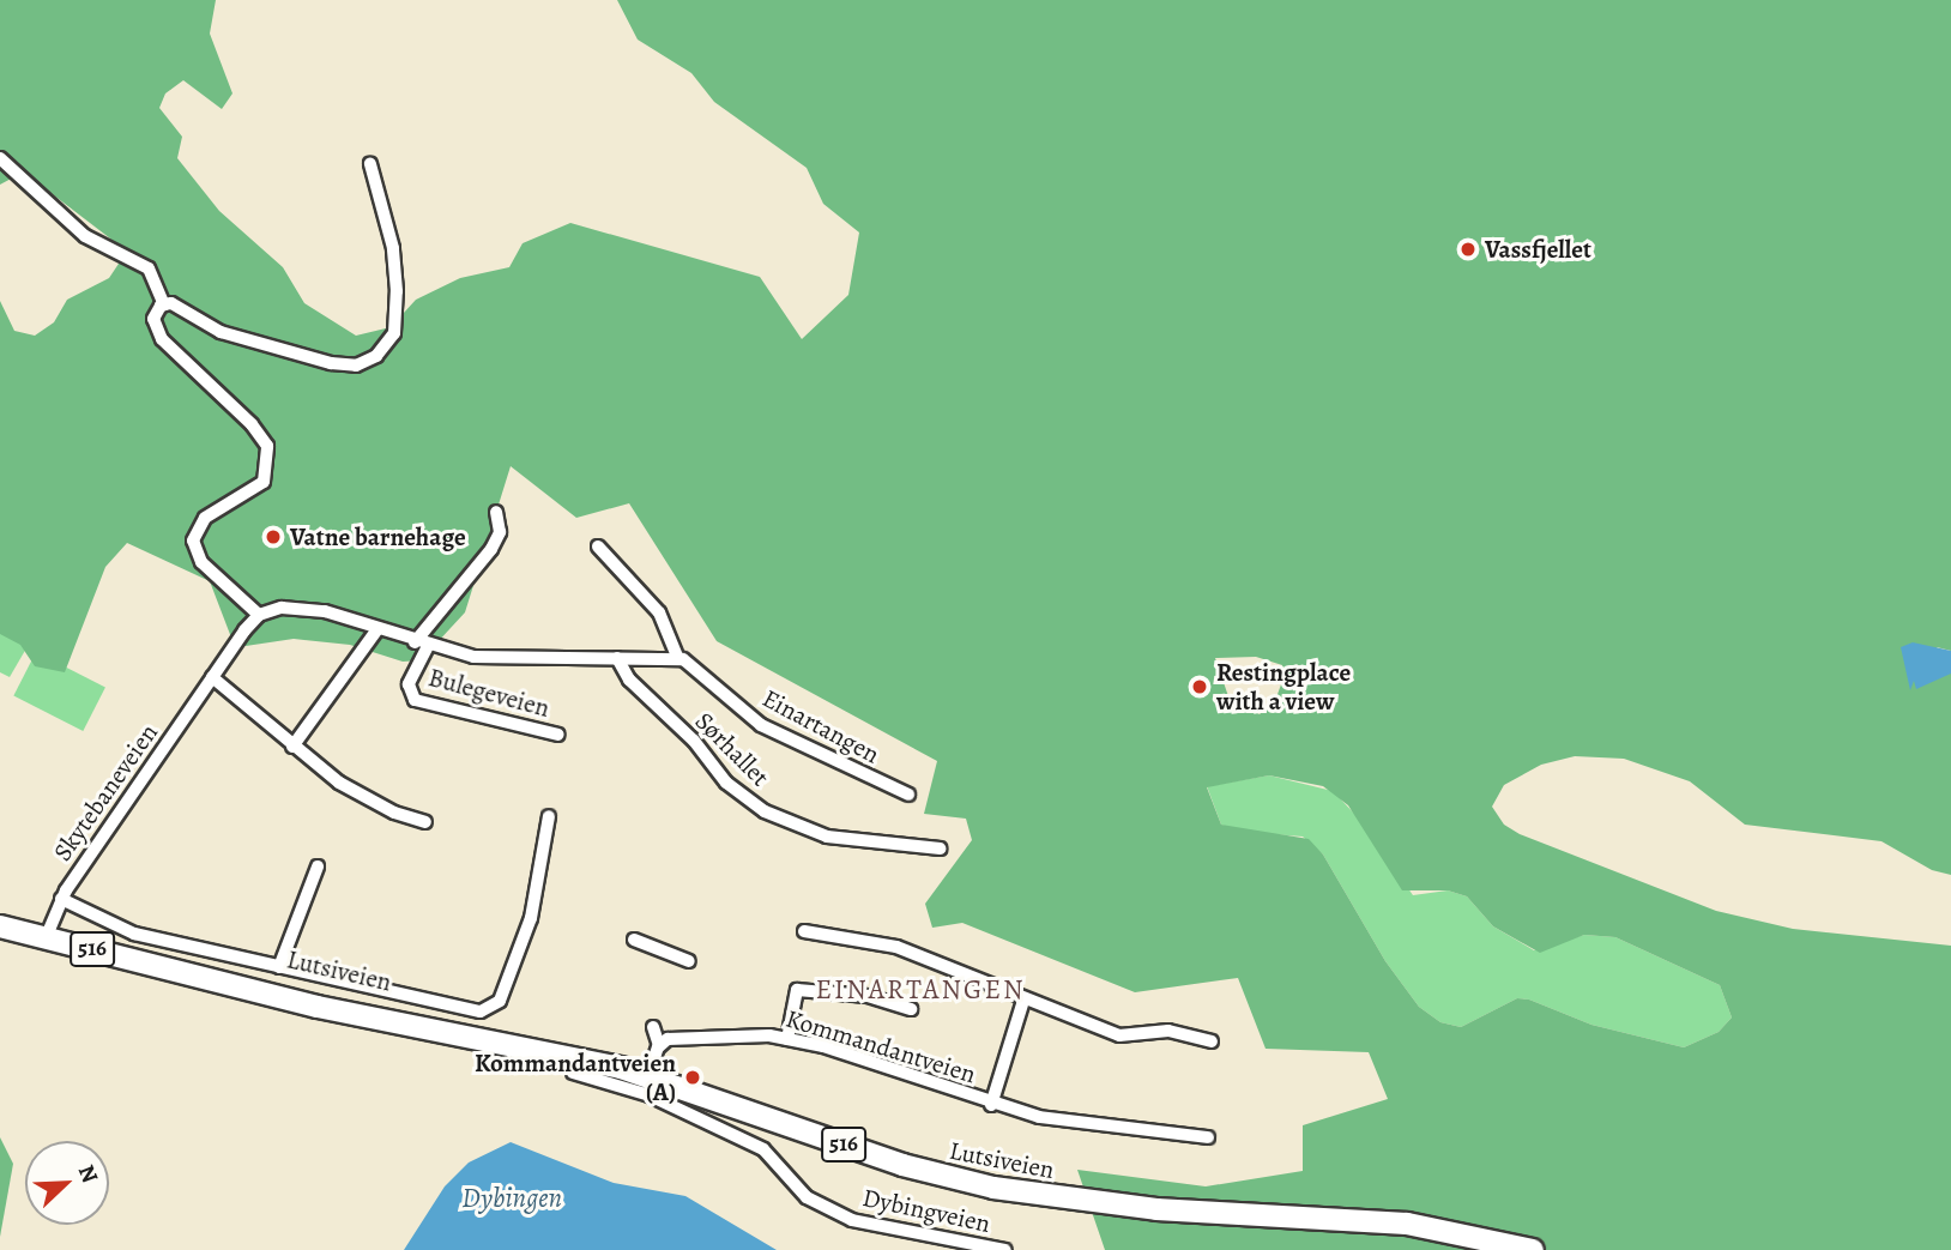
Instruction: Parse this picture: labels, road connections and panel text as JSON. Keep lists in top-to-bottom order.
{
  "streets": {
    "main road": ["516", "Lutsiveien"],
    "street": [
      "Bulegeveien",
      "Einartangen",
      "Sørhallet",
      "Skytebaneveien",
      "Kommandantveien",
      "Dybingveien"
    ]
  },
  "crossings": [
    ["Skytebaneveien", "Lutsiveien"]
  ],
  "districts": ["EINARTANGEN"],
  "water": ["Dybingen"],
  "places": [
    "Vassfjellet",
    "Vatne barnehage",
    "Restingplace with a view",
    "Kommandantveien (A)"
  ],
  "north": "top right"
}
